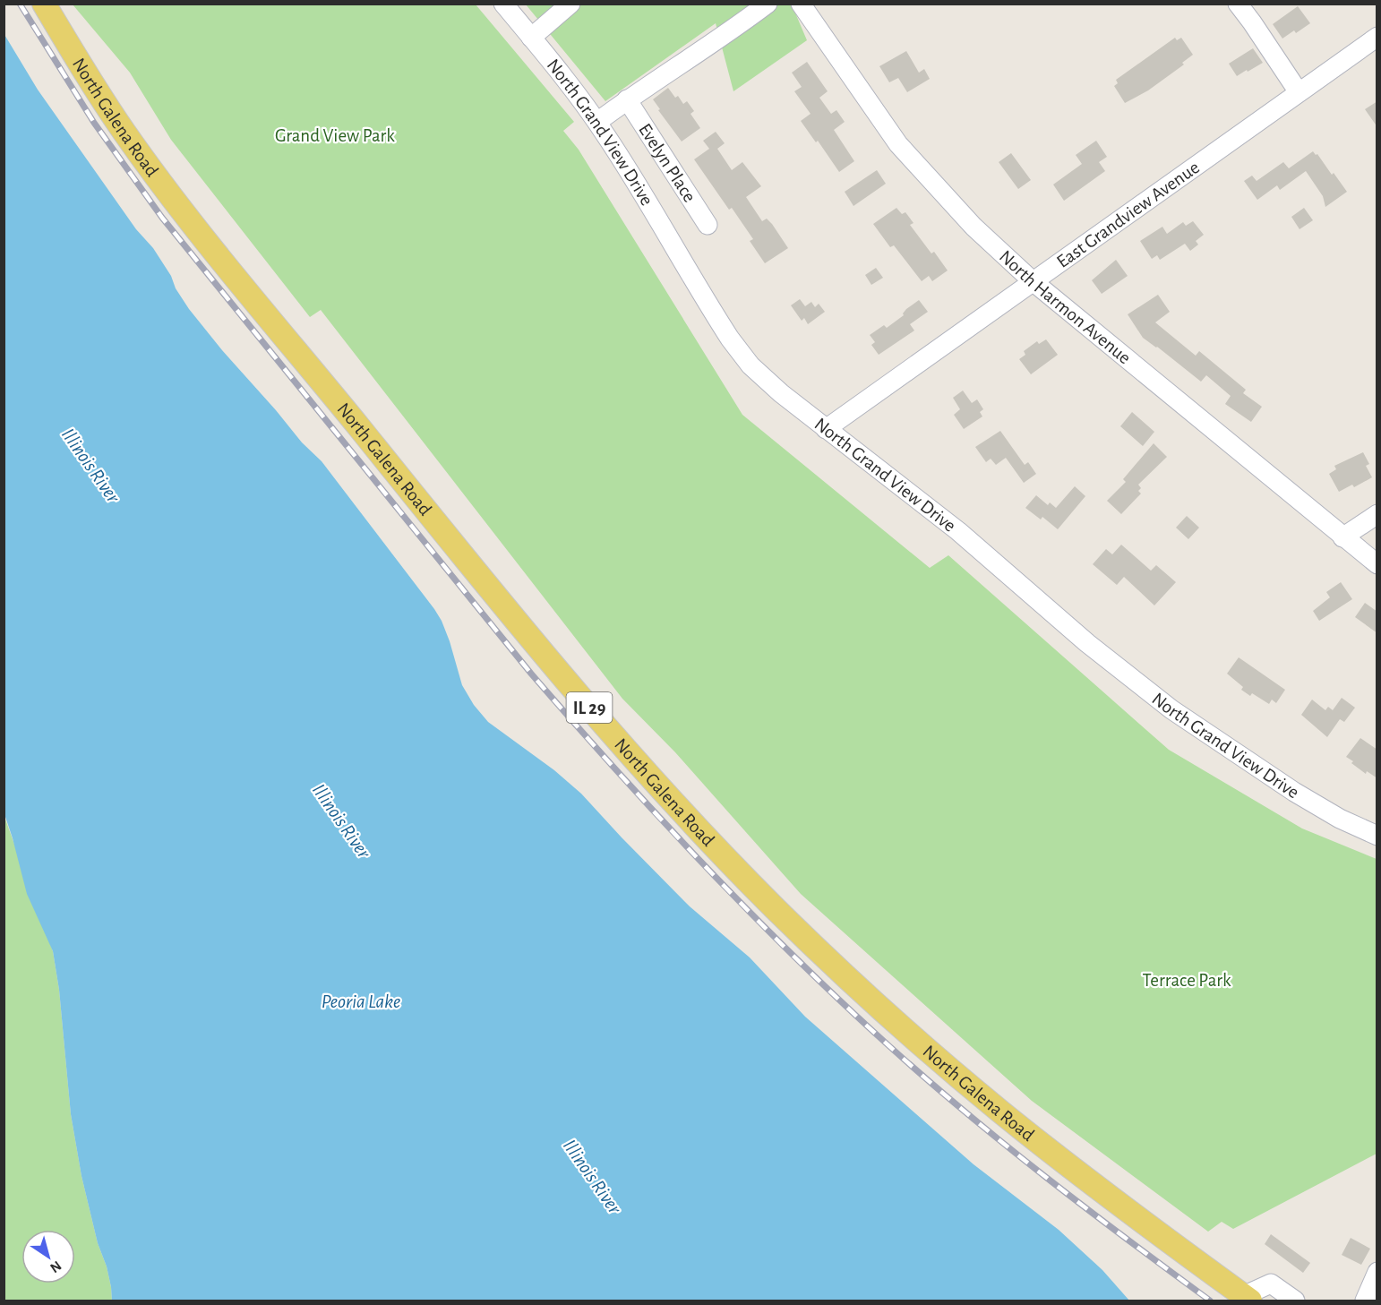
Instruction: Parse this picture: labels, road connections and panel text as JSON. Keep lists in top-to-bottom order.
{
  "streets": {
    "main road": ["North Galena Road", "IL 29"],
    "street": [
      "North Grand View Drive",
      "Evelyn Place",
      "East Grandview Avenue",
      "North Harmon Avenue"
    ]
  },
  "crossings": [
    ["North Grand View Drive", "East Grandview Avenue"],
    ["East Grandview Avenue", "North Harmon Avenue"]
  ],
  "water": ["Illinois River", "Peoria Lake"],
  "parks": ["Grand View Park", "Terrace Park"],
  "north": "bottom right"
}
